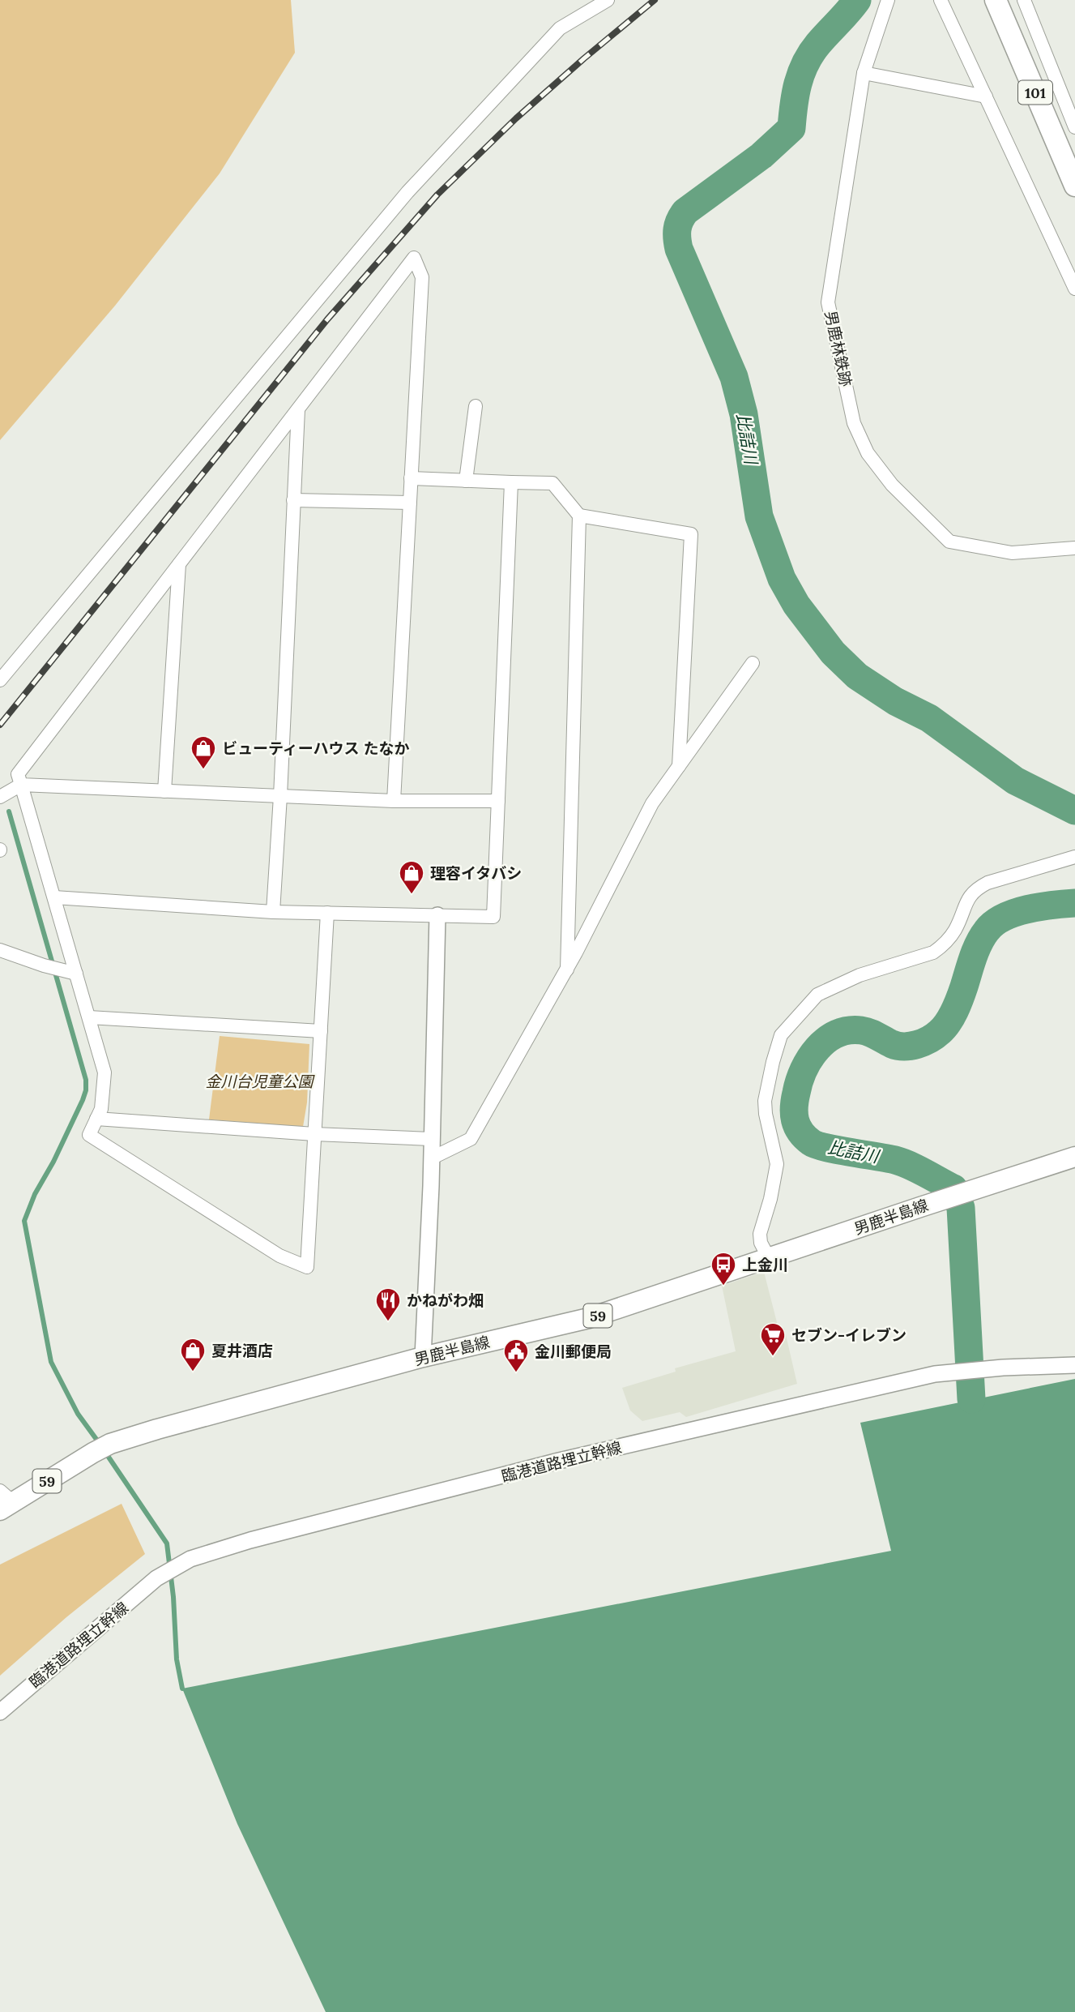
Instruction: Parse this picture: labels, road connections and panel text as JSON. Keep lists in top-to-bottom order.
{
  "streets": {
    "highway": ["101"],
    "main road": ["男鹿半島線", "59"],
    "street": ["男鹿林鉄跡", "臨港道路埋立幹線"]
  },
  "water": ["比詰川"],
  "parks": ["金川台児童公園"],
  "places": {
    "shop": ["ビューティーハウス たなか", "理容イタバシ", "夏井酒店"],
    "bus stop": ["上金川"],
    "restaurant": ["かねがわ畑"],
    "supermarket": ["セブン-イレブン"],
    "public building": ["金川郵便局"]
  }
}
